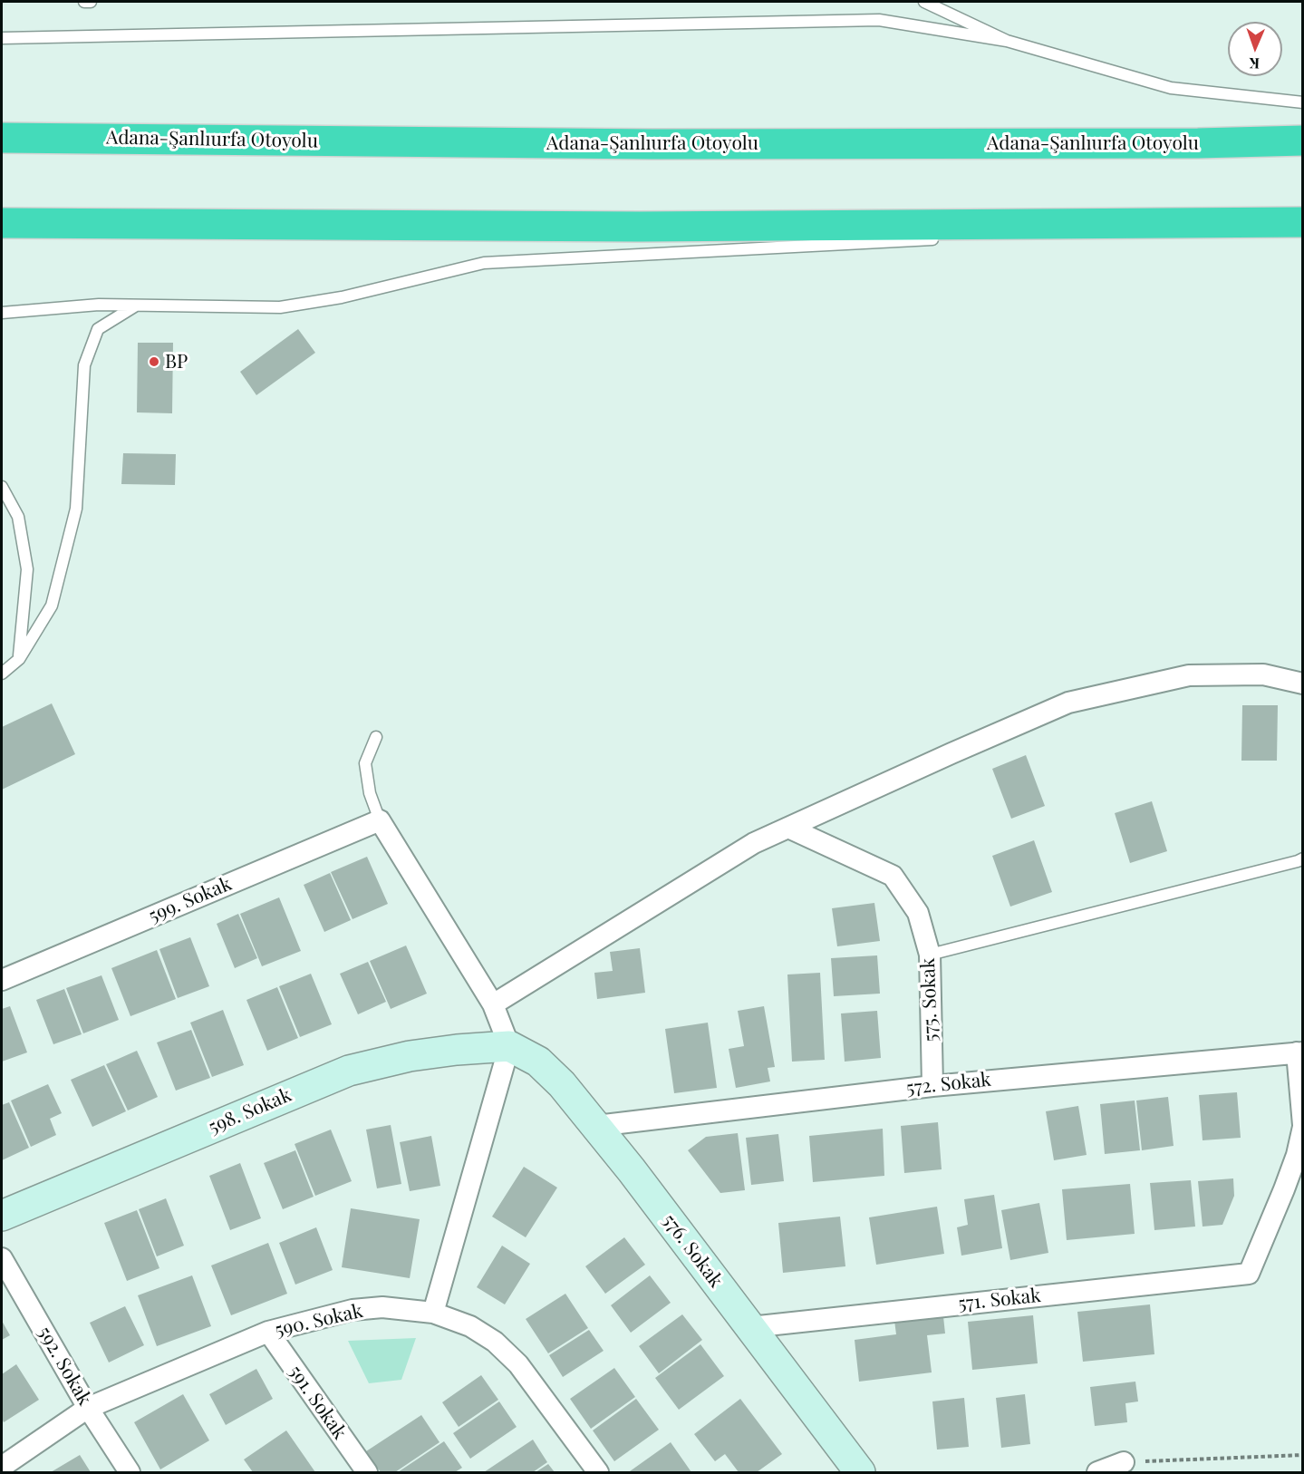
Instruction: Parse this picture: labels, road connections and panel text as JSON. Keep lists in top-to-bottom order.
{
  "streets": {
    "highway": ["Adana-Şanlıurfa Otoyolu"],
    "street": [
      "599. Sokak",
      "575. Sokak",
      "572. Sokak",
      "598. Sokak",
      "576. Sokak",
      "571. Sokak",
      "590. Sokak",
      "592. Sokak",
      "591. Sokak"
    ]
  },
  "crossings": [
    ["575. Sokak", "572. Sokak"],
    ["572. Sokak", "576. Sokak"],
    ["598. Sokak", "576. Sokak"],
    ["576. Sokak", "571. Sokak"],
    ["590. Sokak", "592. Sokak"],
    ["590. Sokak", "591. Sokak"]
  ],
  "places": ["BP"],
  "north": "bottom"
}
